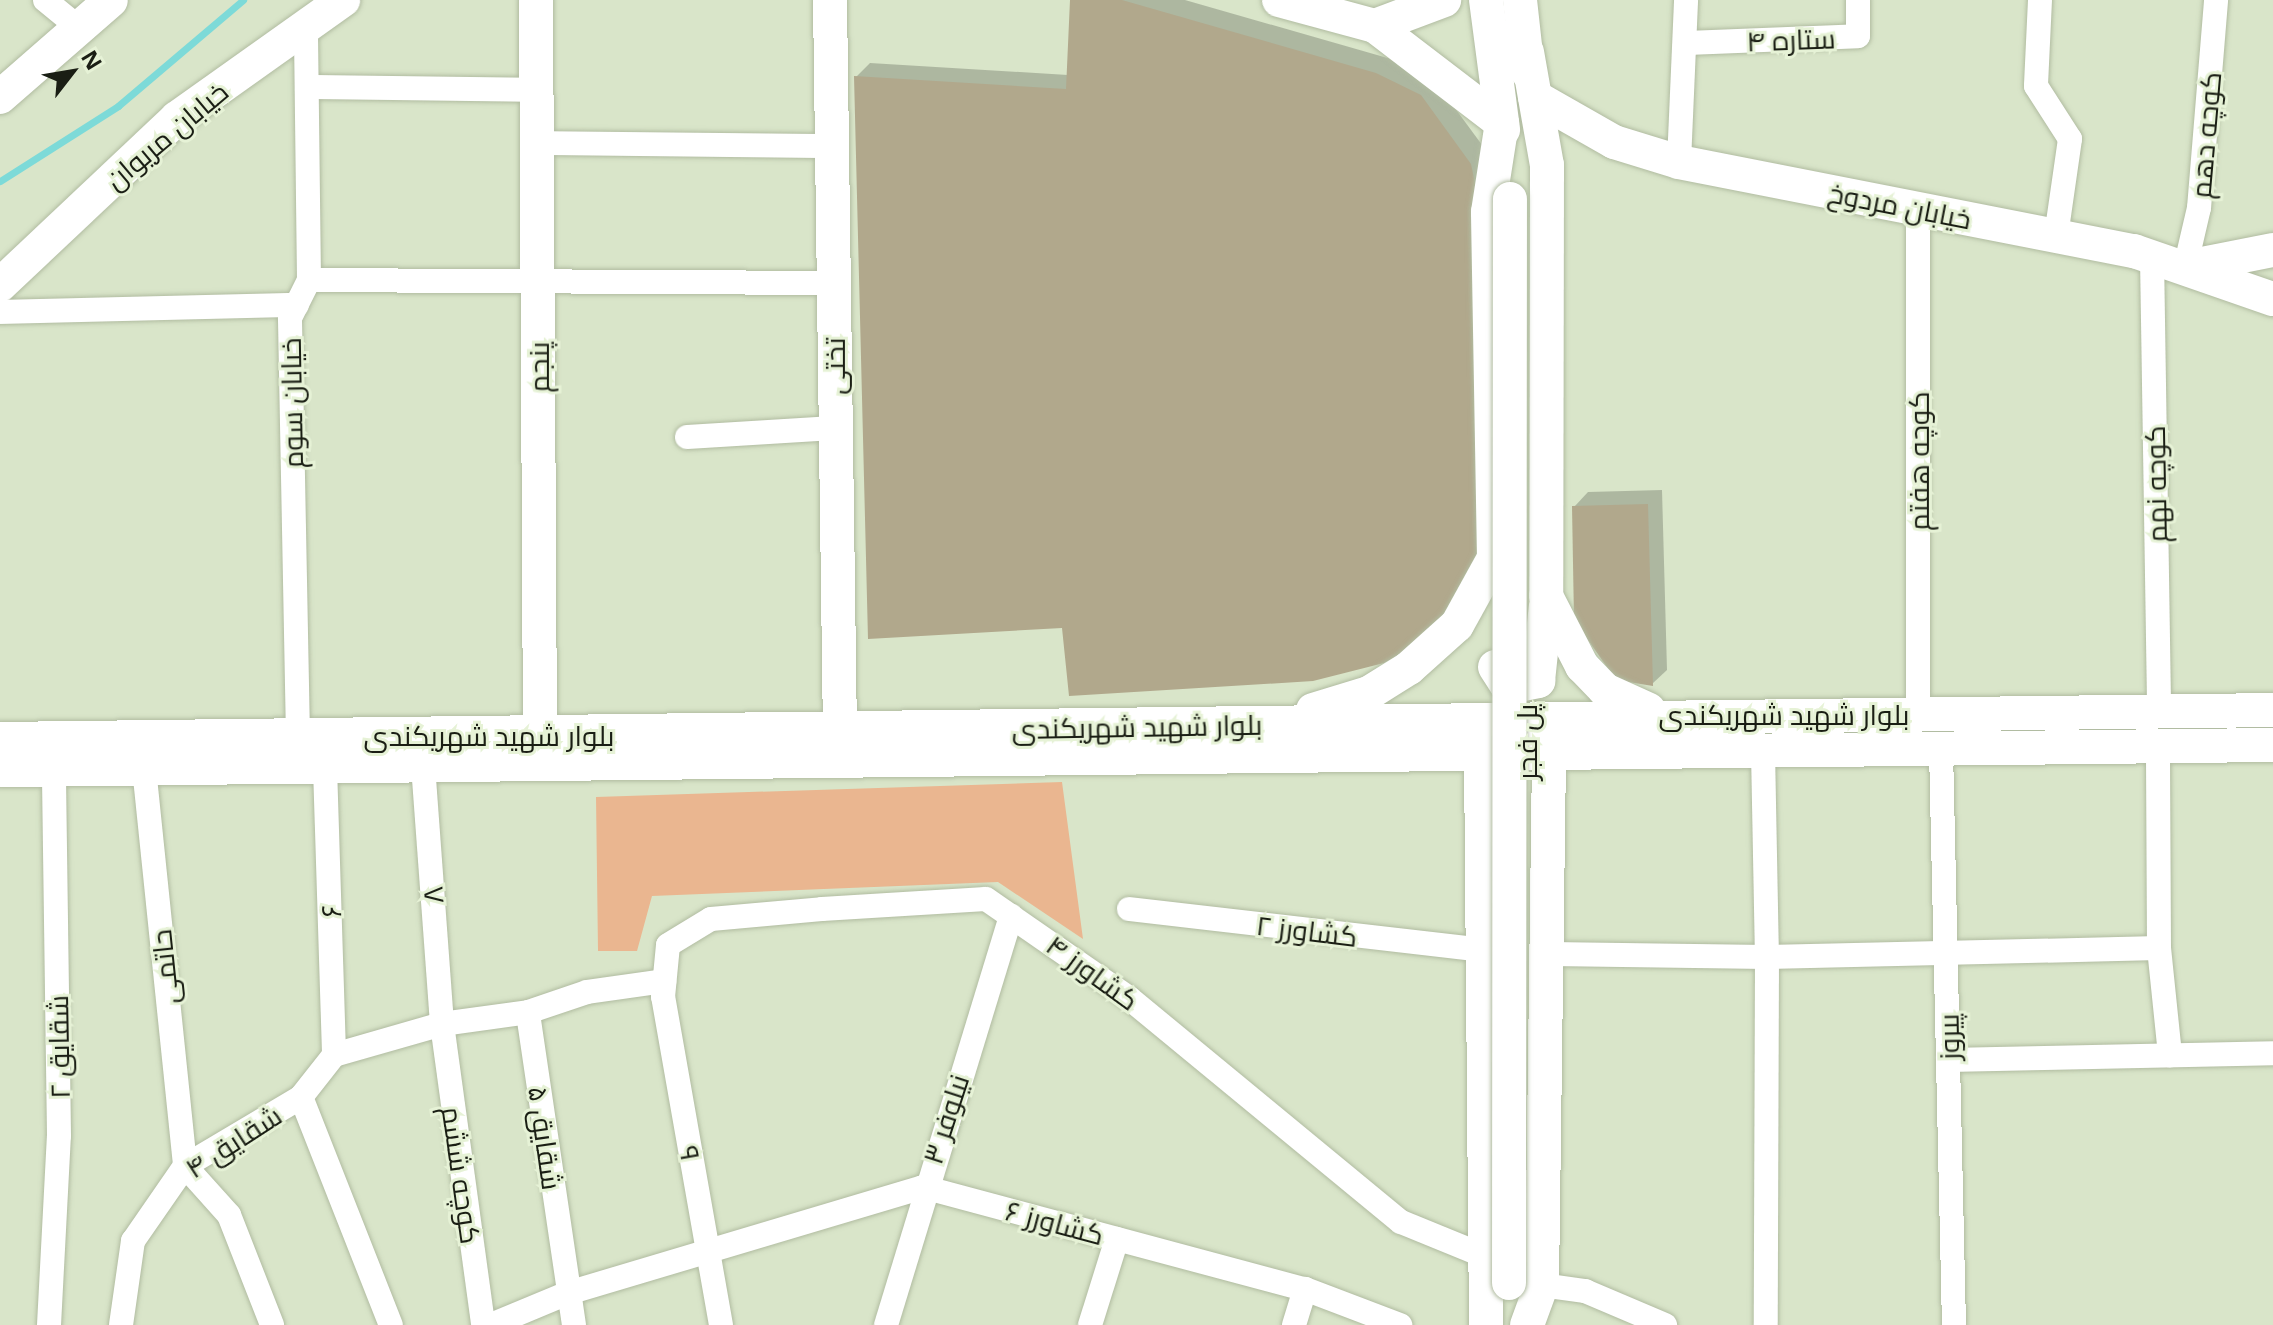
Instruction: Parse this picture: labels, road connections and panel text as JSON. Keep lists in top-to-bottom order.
{
  "streets": {
    "main road": [
      "خیابان مریوان",
      "خیابان مردوخ",
      "تختی",
      "پنجم",
      "بلوار شهید شهریکندی",
      "پل فجر"
    ],
    "street": [
      "ستاره ۴",
      "کوچه دهم",
      "خیابان سوم",
      "کوچه هفتم",
      "کوچه نهم",
      "۸",
      "۶",
      "کشاورز ۲",
      "حاتمی",
      "کشاورز ۴",
      "پیروز",
      "شقایق ۲",
      "نیلوفر ۳",
      "شقایق ۵",
      "شقایق ۴",
      "۹",
      "کوچه ششم",
      "کشاورز ۶"
    ]
  },
  "crossings": [
    ["خیابان مریوان", "خیابان سوم"],
    ["کوچه دهم", "خیابان مردوخ"],
    ["خیابان مردوخ", "کوچه هفتم"],
    ["خیابان مردوخ", "کوچه نهم"],
    ["تختی", "بلوار شهید شهریکندی"],
    ["پنجم", "بلوار شهید شهریکندی"],
    ["خیابان سوم", "بلوار شهید شهریکندی"],
    ["کوچه هفتم", "بلوار شهید شهریکندی"],
    ["کوچه نهم", "بلوار شهید شهریکندی"],
    ["بلوار شهید شهریکندی", "۸"],
    ["بلوار شهید شهریکندی", "۶"],
    ["بلوار شهید شهریکندی", "حاتمی"],
    ["بلوار شهید شهریکندی", "پیروز"],
    ["بلوار شهید شهریکندی", "شقایق ۲"],
    ["پل فجر", "کشاورز ۴"],
    ["۸", "کوچه ششم"],
    ["۶", "شقایق ۴"],
    ["حاتمی", "شقایق ۴"],
    ["کشاورز ۴", "نیلوفر ۳"],
    ["کشاورز ۴", "۹"],
    ["نیلوفر ۳", "کشاورز ۶"]
  ],
  "north": "top right"
}
